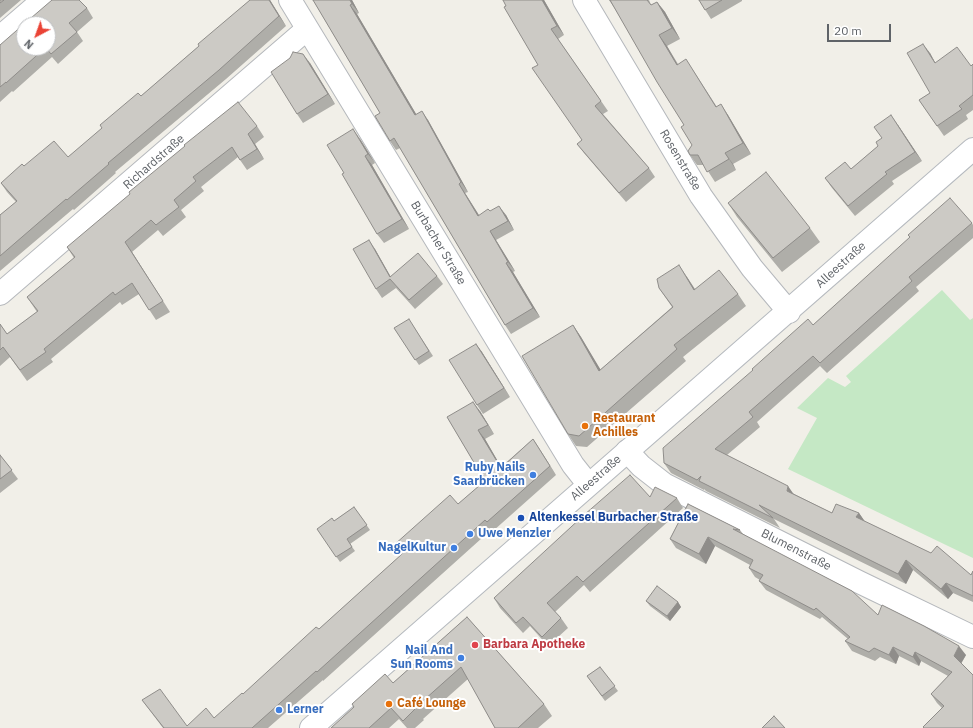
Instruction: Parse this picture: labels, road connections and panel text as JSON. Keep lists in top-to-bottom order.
{
  "streets": {
    "street": [
      "Rosenstraße",
      "Richardstraße",
      "Burbacher Straße",
      "Alleestraße",
      "Blumenstraße"
    ]
  },
  "crossings": [
    ["Rosenstraße", "Alleestraße"],
    ["Richardstraße", "Burbacher Straße"],
    ["Burbacher Straße", "Alleestraße"],
    ["Alleestraße", "Blumenstraße"]
  ],
  "places": [
    "Restaurant Achilles",
    "Ruby Nails Saarbrücken",
    "Altenkessel Burbacher Straße",
    "Uwe Menzler",
    "NagelKultur",
    "Barbara Apotheke",
    "Nail And Sun Rooms",
    "Café Lounge",
    "Lerner"
  ],
  "scale_bar": "20 m",
  "north": "bottom left"
}
